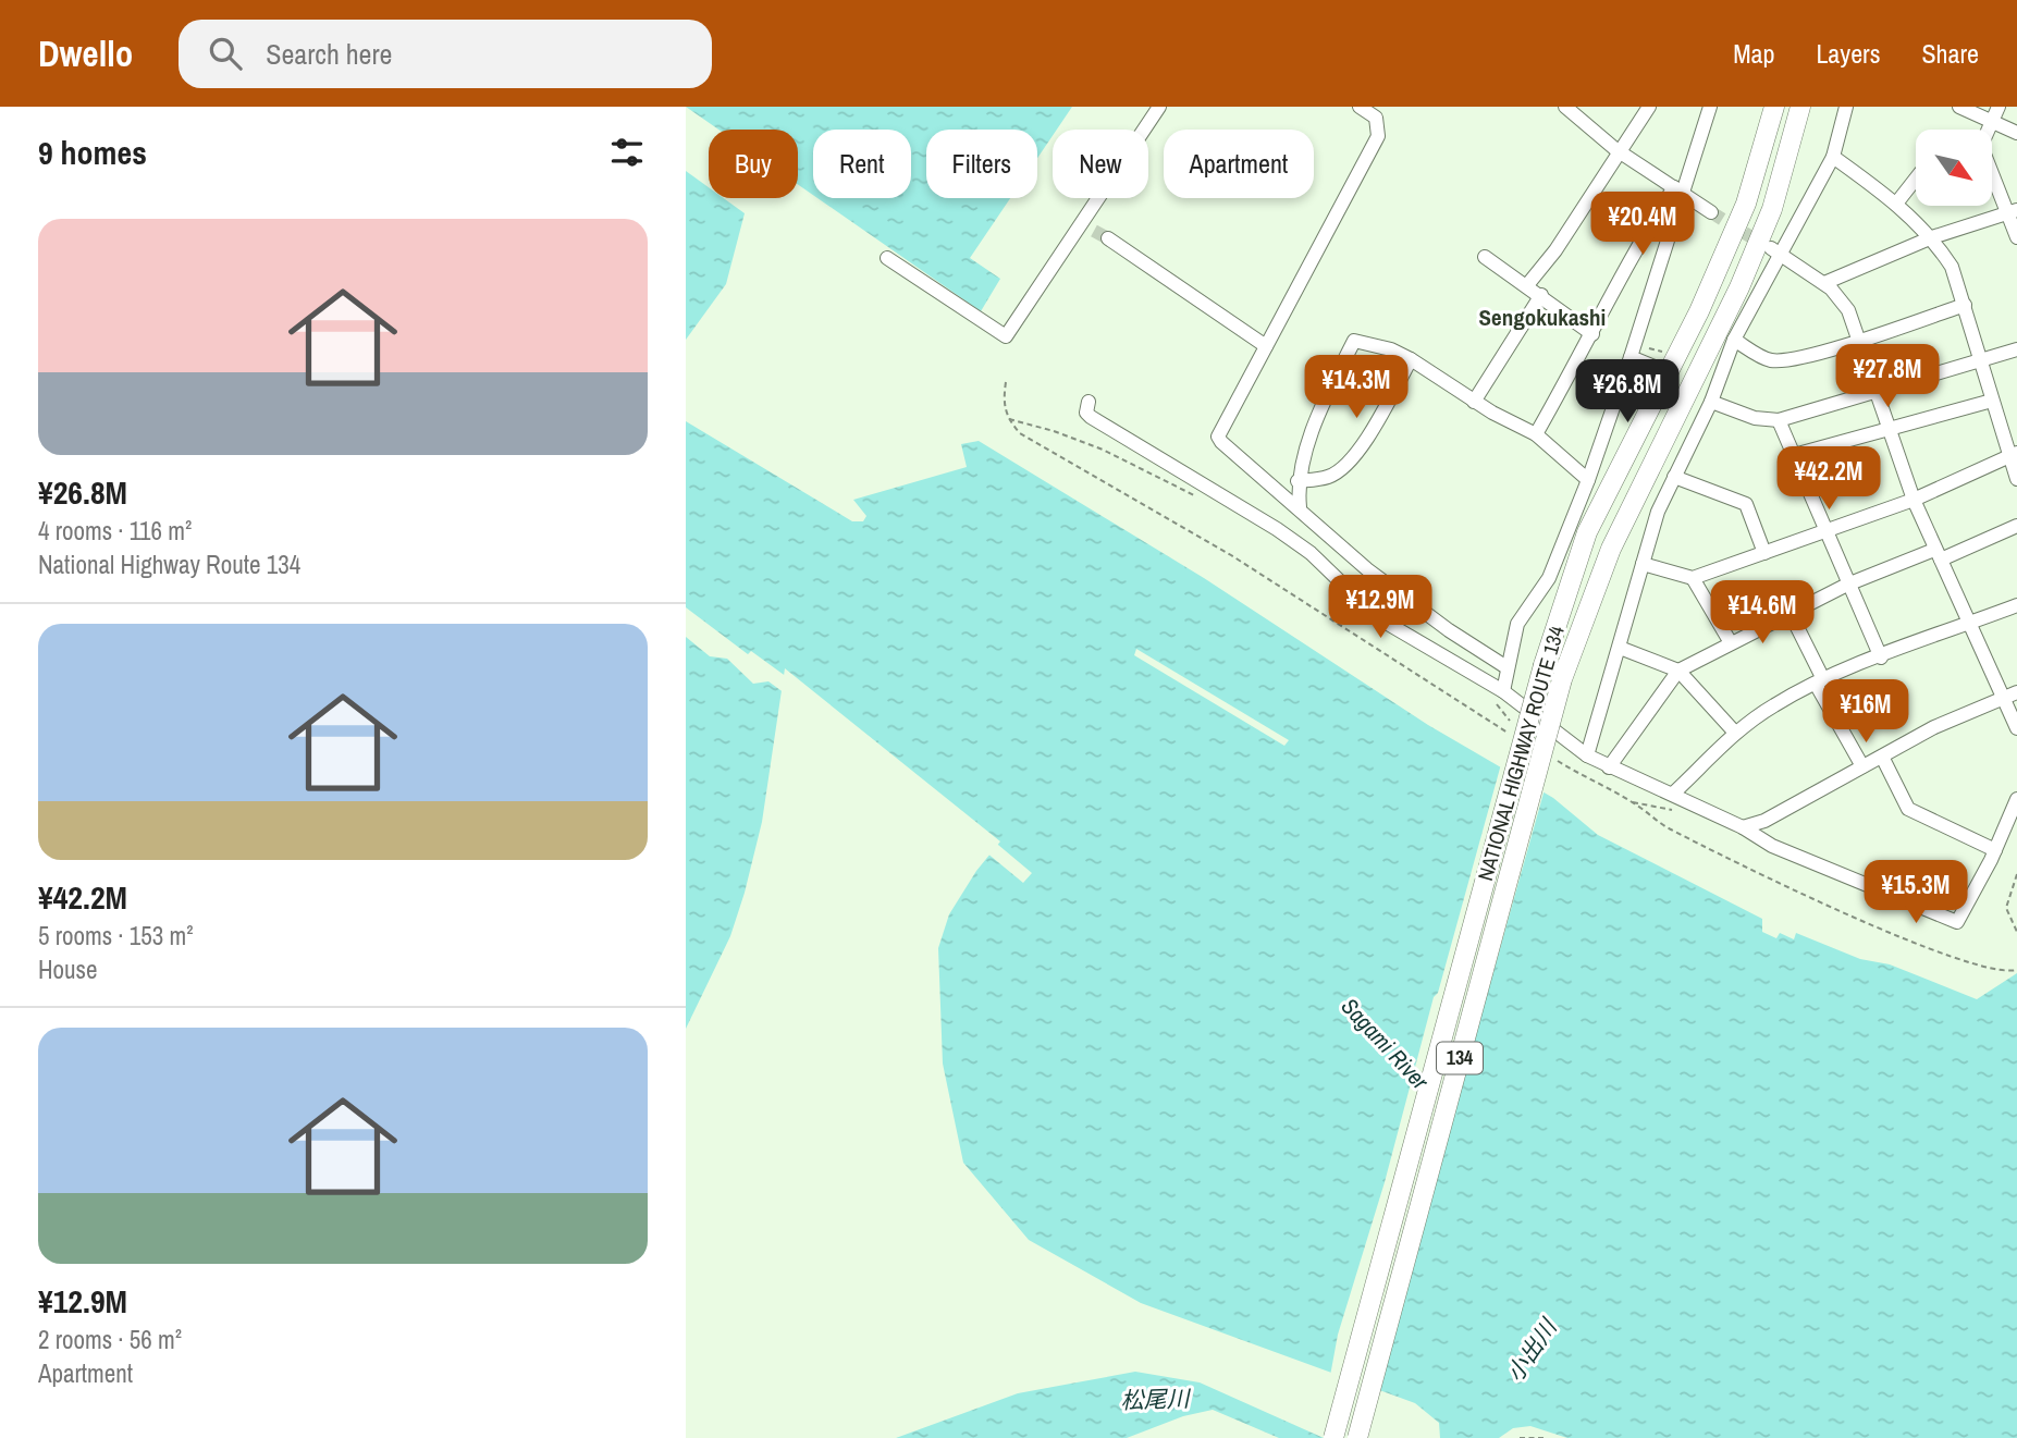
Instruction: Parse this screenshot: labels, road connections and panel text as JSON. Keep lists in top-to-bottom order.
{
  "streets": {
    "highway": ["NATIONAL HIGHWAY ROUTE 134", "134"]
  },
  "districts": ["Sengokukashi"],
  "water": ["Sagami River", "小出川", "松尾川"],
  "north": "bottom right",
  "page": {
    "header": "Dwello",
    "search": "Search here",
    "nav": ["Map", "Layers", "Share"],
    "heading": "9 homes",
    "chip": [
      "Buy",
      "Rent",
      "Filters",
      "New",
      "Apartment"
    ],
    "price": [
      "¥20.4M",
      "¥27.8M",
      "¥14.3M",
      "¥26.8M",
      "¥42.2M",
      "¥12.9M",
      "¥14.6M",
      "¥16M",
      "¥15.3M"
    ],
    "list": [
      {
        "name": "¥26.8M",
        "note": "4 rooms · 116 m² · National Highway Route 134"
      },
      {
        "name": "¥42.2M",
        "note": "5 rooms · 153 m² · House"
      },
      {
        "name": "¥12.9M",
        "note": "2 rooms · 56 m² · Apartment"
      }
    ]
  }
}
